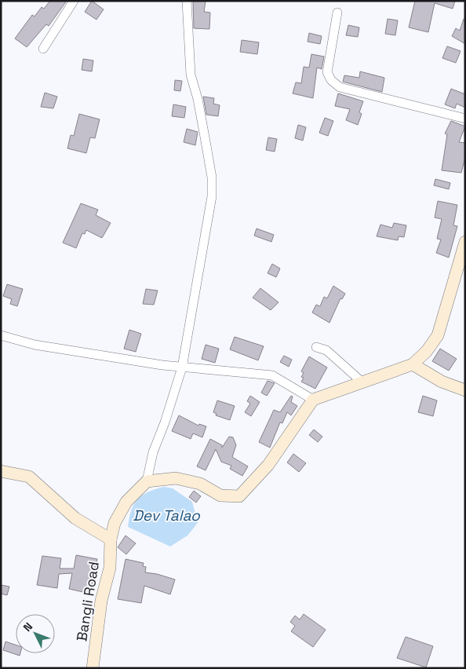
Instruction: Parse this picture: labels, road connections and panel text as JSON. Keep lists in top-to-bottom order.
{
  "streets": {
    "main road": ["Bangli Road"]
  },
  "water": ["Dev Talao"],
  "north": "top left"
}
